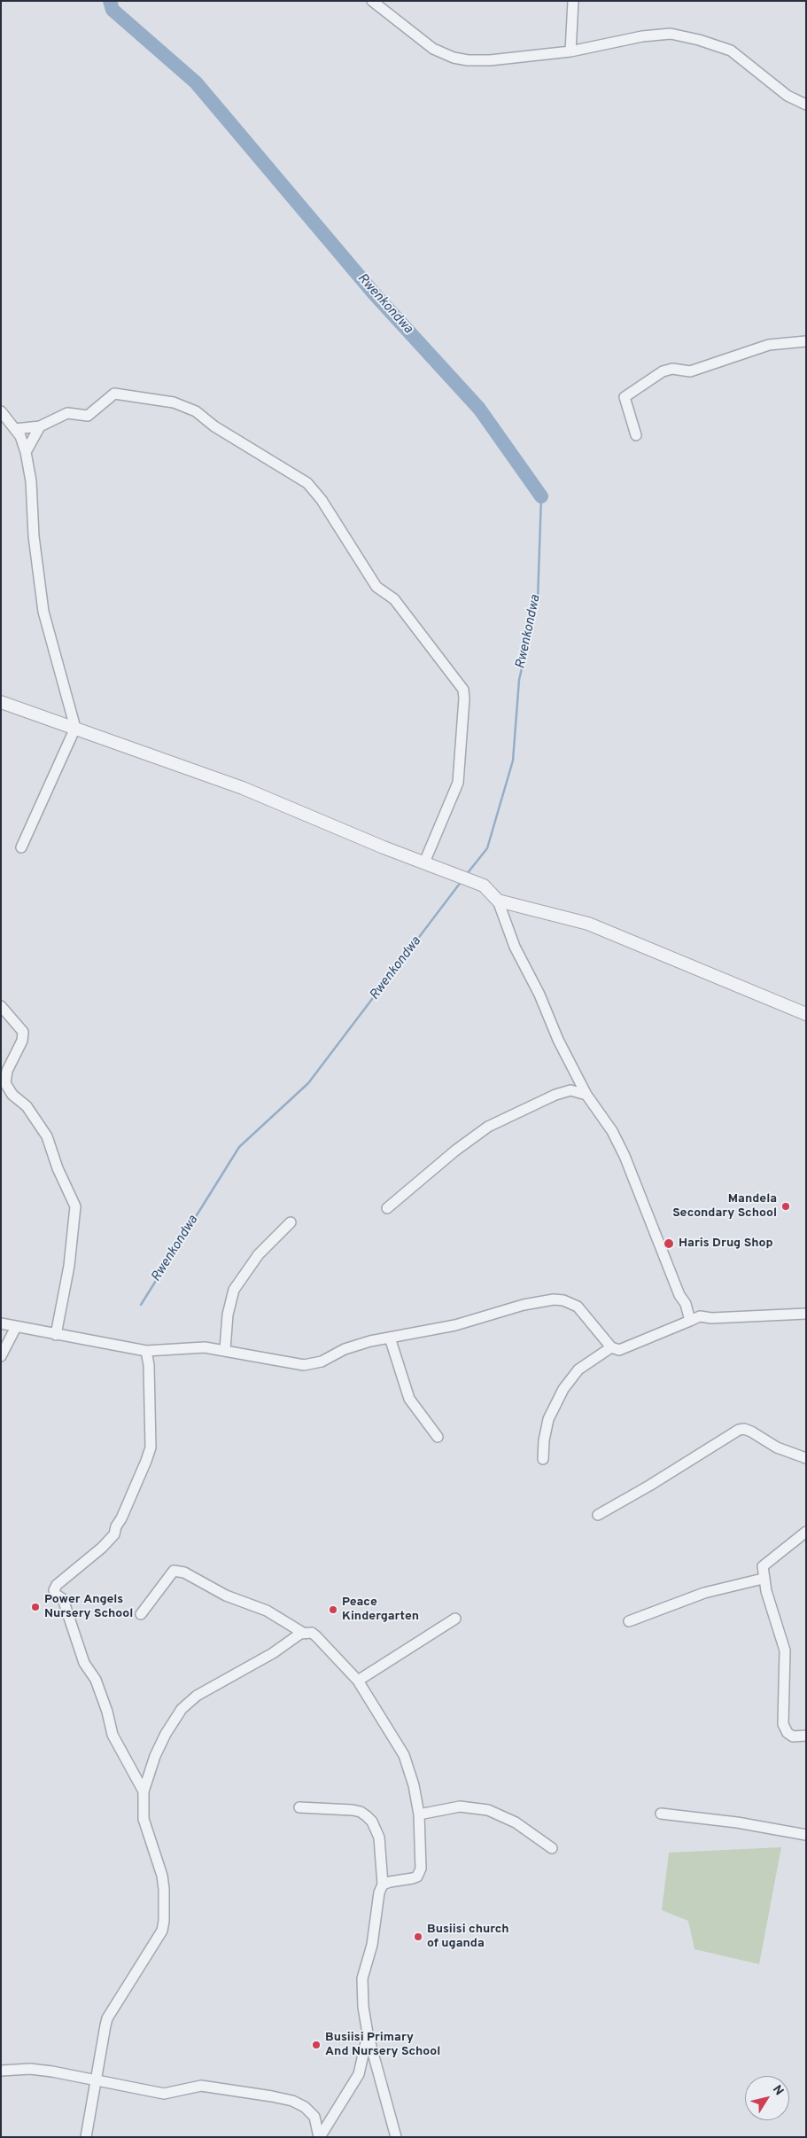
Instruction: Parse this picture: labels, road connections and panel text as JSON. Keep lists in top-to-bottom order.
{
  "water": ["Rwenkondwa"],
  "places": [
    "Mandela Secondary School",
    "Haris Drug Shop",
    "Power Angels Nursery School",
    "Peace Kindergarten",
    "Busiisi church of uganda",
    "Busiisi Primary And Nursery School"
  ],
  "north": "top right"
}
